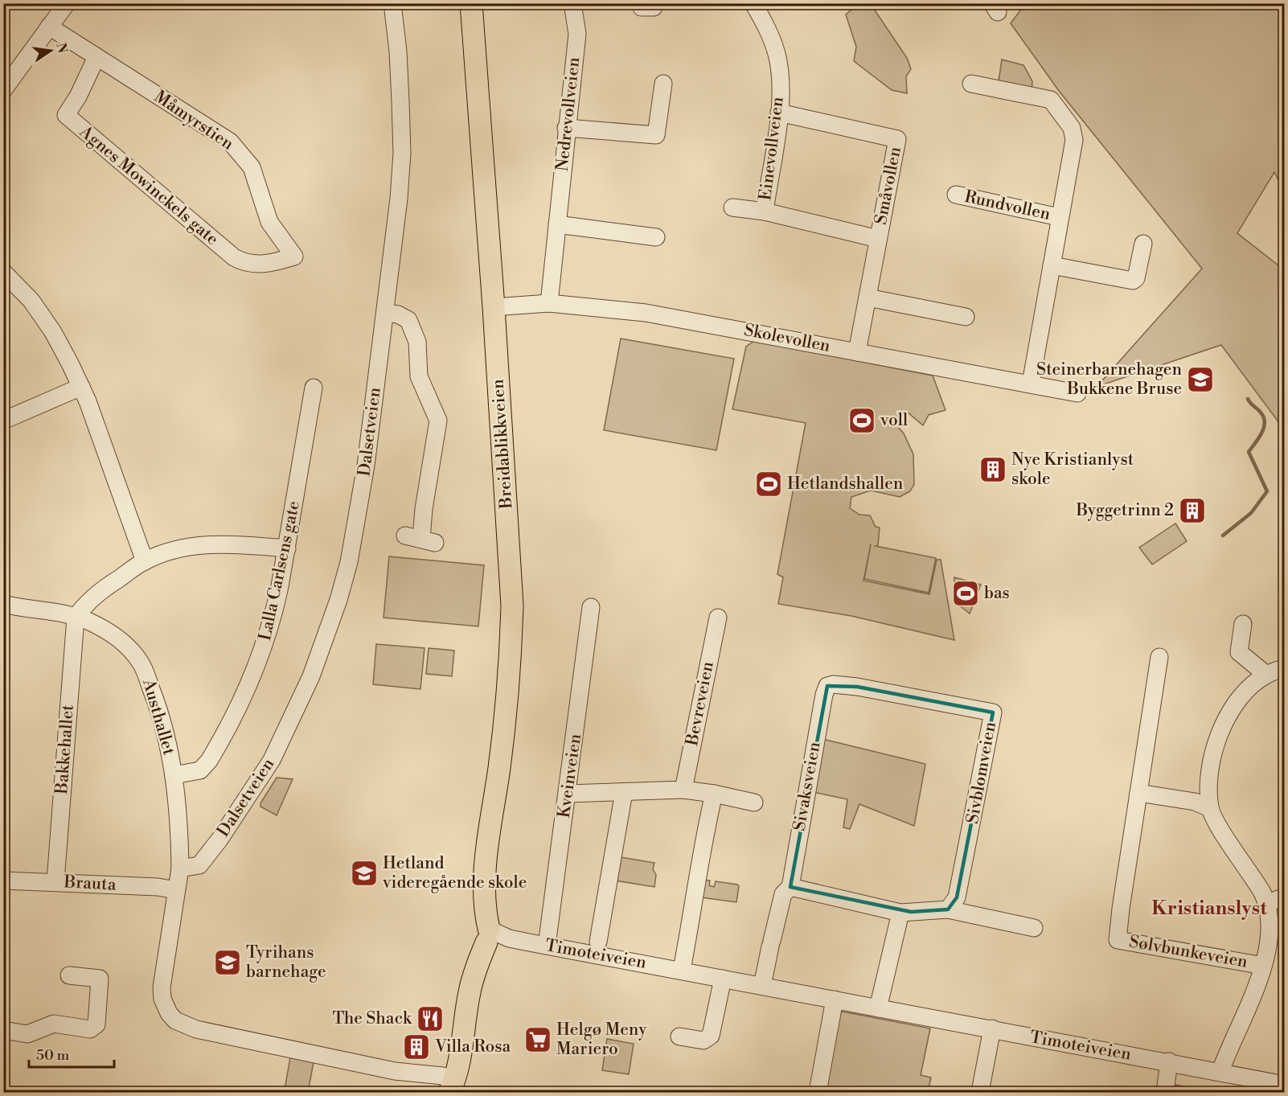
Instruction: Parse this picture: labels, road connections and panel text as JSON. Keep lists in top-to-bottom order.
{
  "streets": {
    "main road": ["Breidablikkveien"],
    "street": [
      "Nedrevollveien",
      "Måmyrstien",
      "Einevollveien",
      "Agnes Mowinckels gate",
      "Småvollen",
      "Rundvollen",
      "Skolevollen",
      "Dalsetveien",
      "Lalla Carlsens gate",
      "Bevreveien",
      "Austhallet",
      "Bakkehallet",
      "Sivblomveien",
      "Kveinveien",
      "Sivaksveien",
      "Brauta",
      "Sølvbunkeveien",
      "Timoteiveien"
    ]
  },
  "crossings": [
    ["Nedrevollveien", "Skolevollen"],
    ["Måmyrstien", "Agnes Mowinckels gate"],
    ["Einevollveien", "Småvollen"],
    ["Småvollen", "Skolevollen"],
    ["Rundvollen", "Skolevollen"],
    ["Skolevollen", "Breidablikkveien"],
    ["Dalsetveien", "Austhallet"],
    ["Breidablikkveien", "Timoteiveien"],
    ["Lalla Carlsens gate", "Austhallet"],
    ["Austhallet", "Bakkehallet"],
    ["Bakkehallet", "Brauta"],
    ["Sivblomveien", "Sivaksveien"],
    ["Kveinveien", "Timoteiveien"],
    ["Sivaksveien", "Timoteiveien"]
  ],
  "districts": ["Kristianslyst"],
  "places": {
    "school or university": ["Steinerbarnehagen Bukkene Bruse", "Hetland videregående skole", "Tyrihans barnehage"],
    "sports": ["voll", "Hetlandshallen", "bas"],
    "building": ["Nye Kristianlyst skole", "Byggetrinn 2", "Villa Rosa"],
    "restaurant": ["The Shack"],
    "supermarket": ["Helgø Meny Mariero"]
  },
  "scale_bar": "50 m",
  "north": "right"
}
